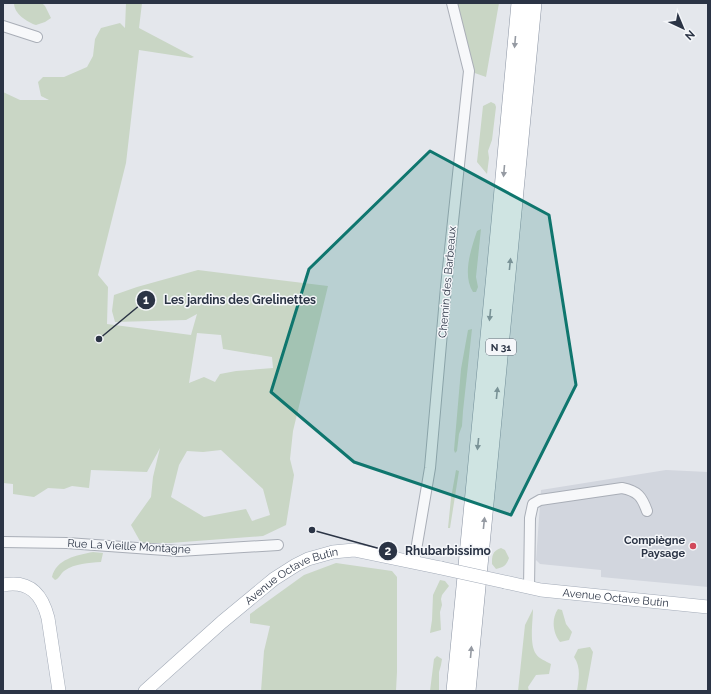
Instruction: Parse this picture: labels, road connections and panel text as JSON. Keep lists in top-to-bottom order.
{
  "streets": {
    "highway": ["N 31"],
    "main road": ["Avenue Octave Butin"],
    "street": ["Chemin des Barbeaux", "Rue La Vieille Montagne"]
  },
  "crossings": [
    ["Chemin des Barbeaux", "Avenue Octave Butin"]
  ],
  "places": ["Les jardins des Grelinettes", "Rhubarbissimo", "Compiègne Paysage"],
  "north": "bottom right"
}
